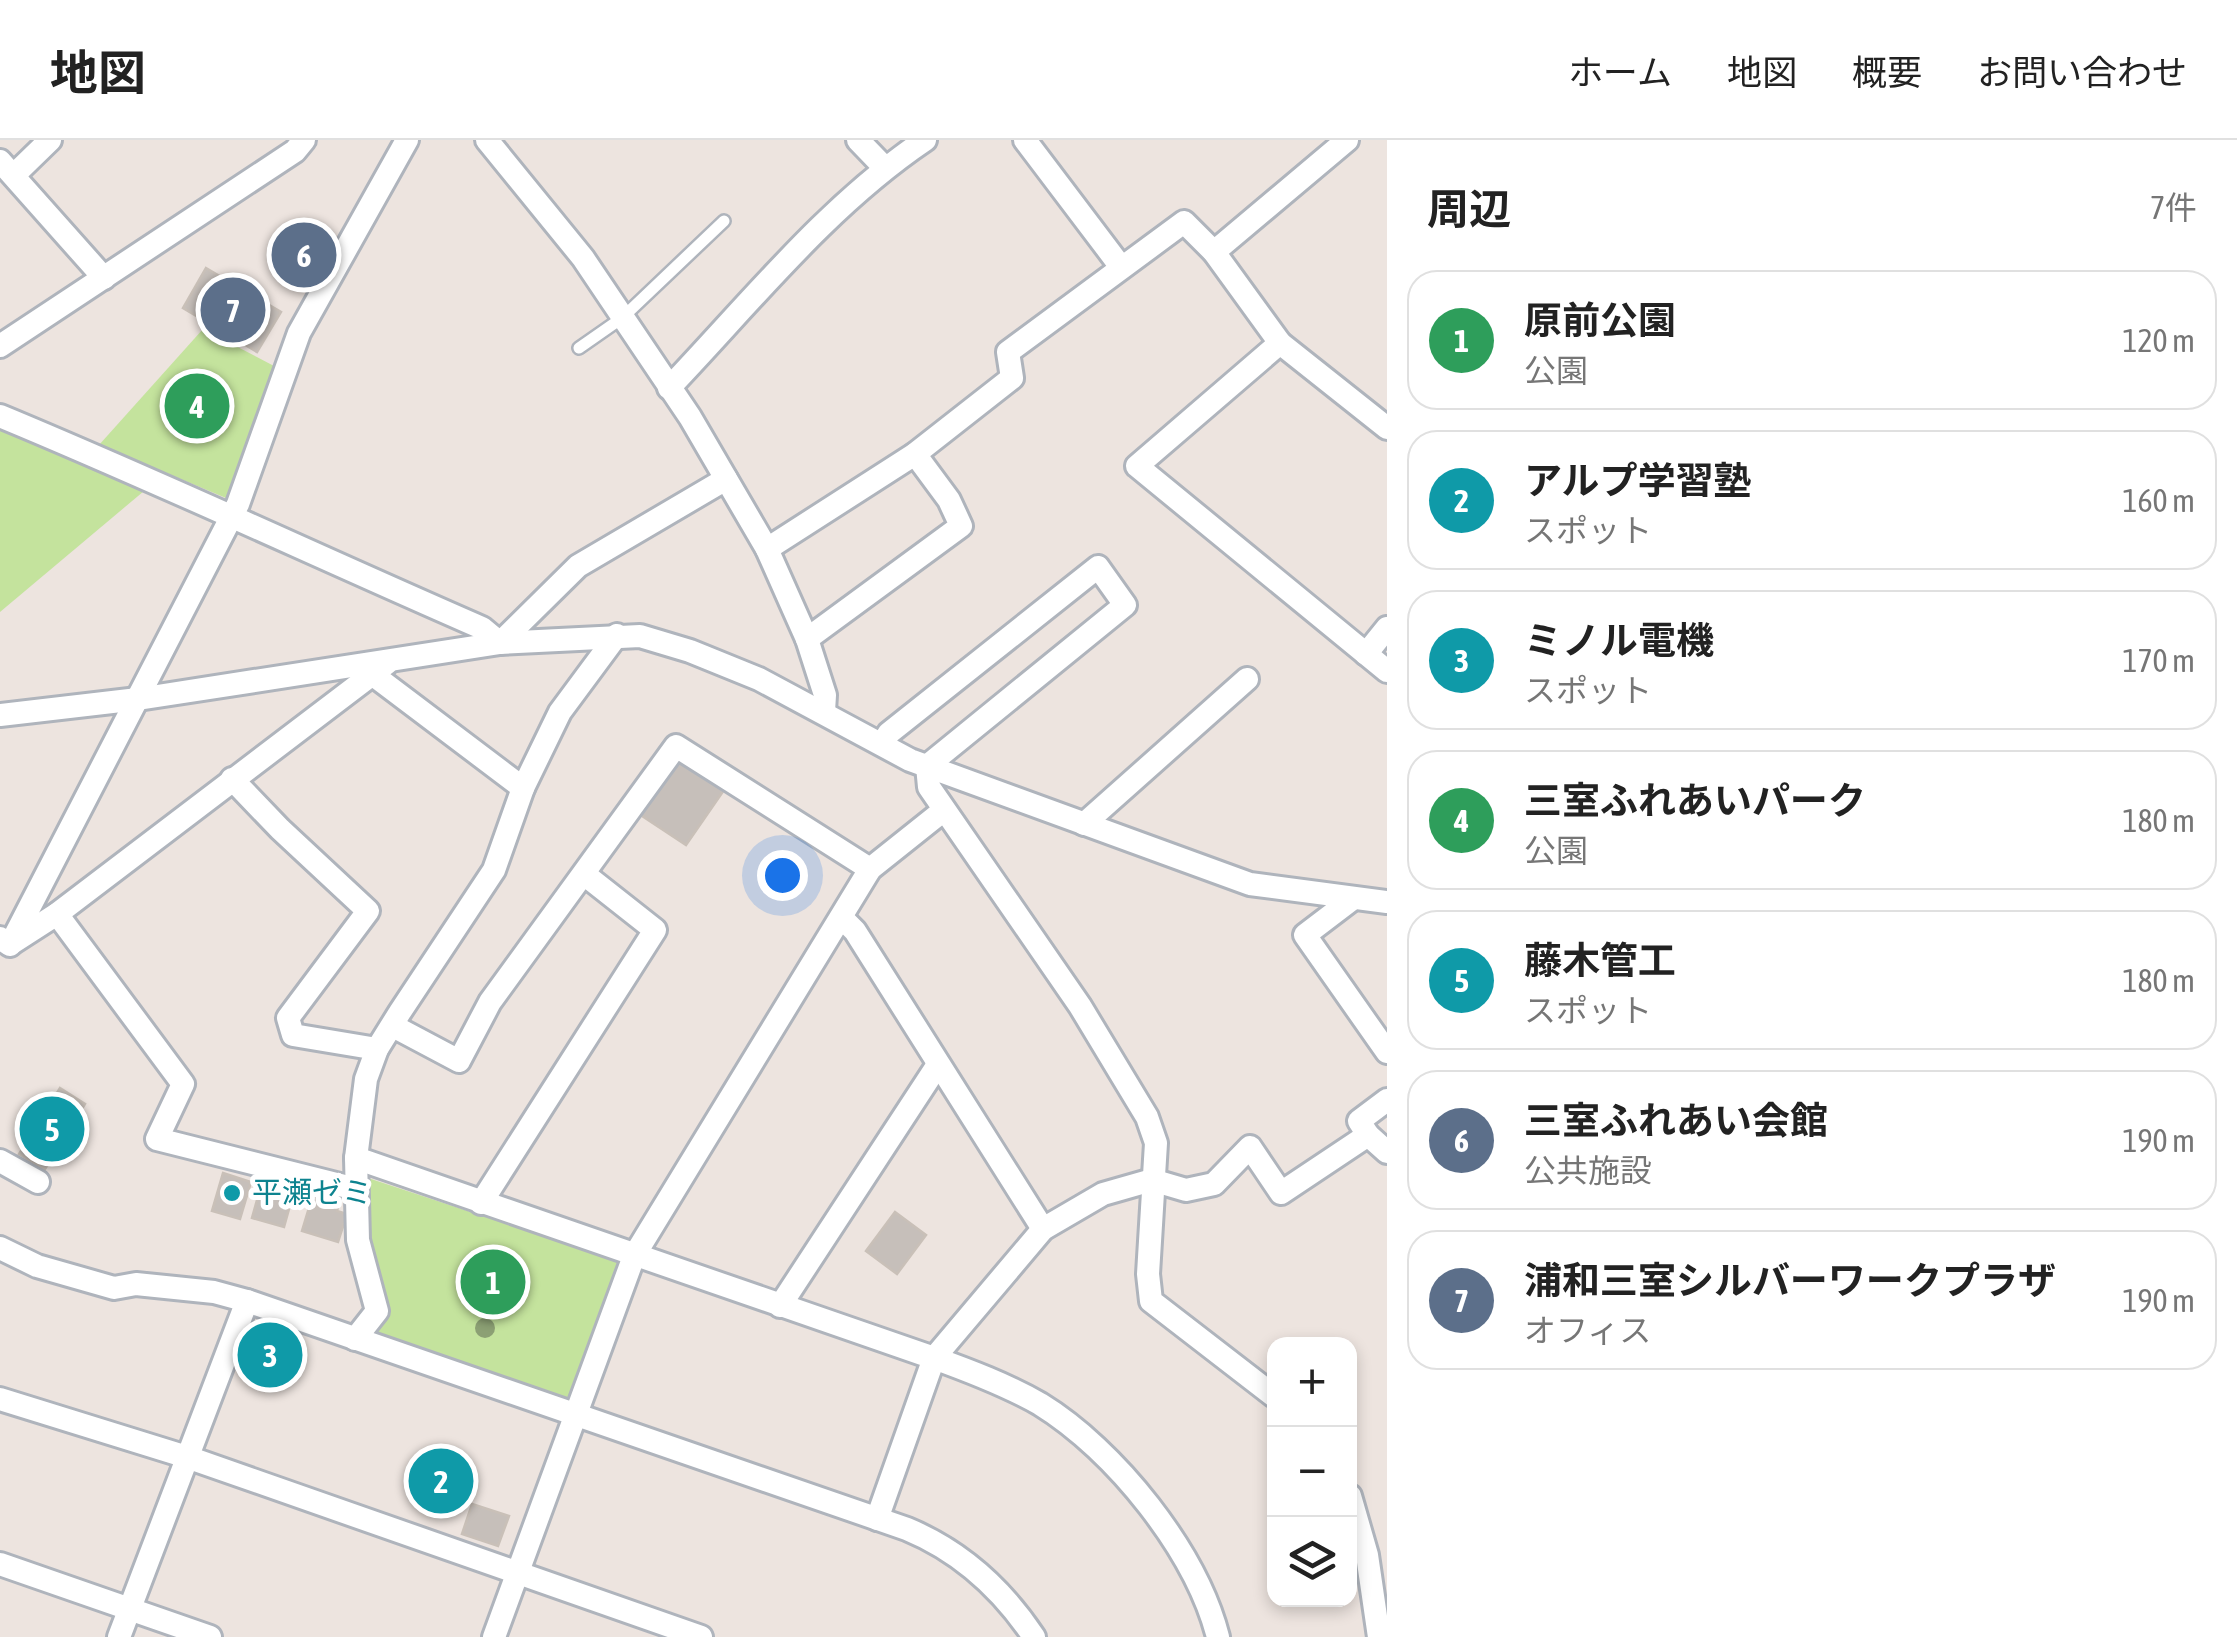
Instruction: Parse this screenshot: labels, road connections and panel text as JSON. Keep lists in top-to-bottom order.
{
  "places": ["平瀬ゼミ"],
  "page": {
    "header": "地図",
    "nav": [
      "ホーム",
      "地図",
      "概要",
      "お問い合わせ"
    ],
    "heading": ["周辺", "7件"],
    "pins": [
      "6",
      "7",
      "4",
      "5",
      "1",
      "3",
      "2"
    ],
    "list": [
      {
        "mark": "1",
        "name": "原前公園",
        "note": "公園",
        "value": "120 m"
      },
      {
        "mark": "2",
        "name": "アルプ学習塾",
        "note": "スポット",
        "value": "160 m"
      },
      {
        "mark": "3",
        "name": "ミノル電機",
        "note": "スポット",
        "value": "170 m"
      },
      {
        "mark": "4",
        "name": "三室ふれあいパーク",
        "note": "公園",
        "value": "180 m"
      },
      {
        "mark": "5",
        "name": "藤木管工",
        "note": "スポット",
        "value": "180 m"
      },
      {
        "mark": "6",
        "name": "三室ふれあい会館",
        "note": "公共施設",
        "value": "190 m"
      },
      {
        "mark": "7",
        "name": "浦和三室シルバーワークプラザ",
        "note": "オフィス",
        "value": "190 m"
      }
    ],
    "map_buttons": ["+", "−"]
  }
}
